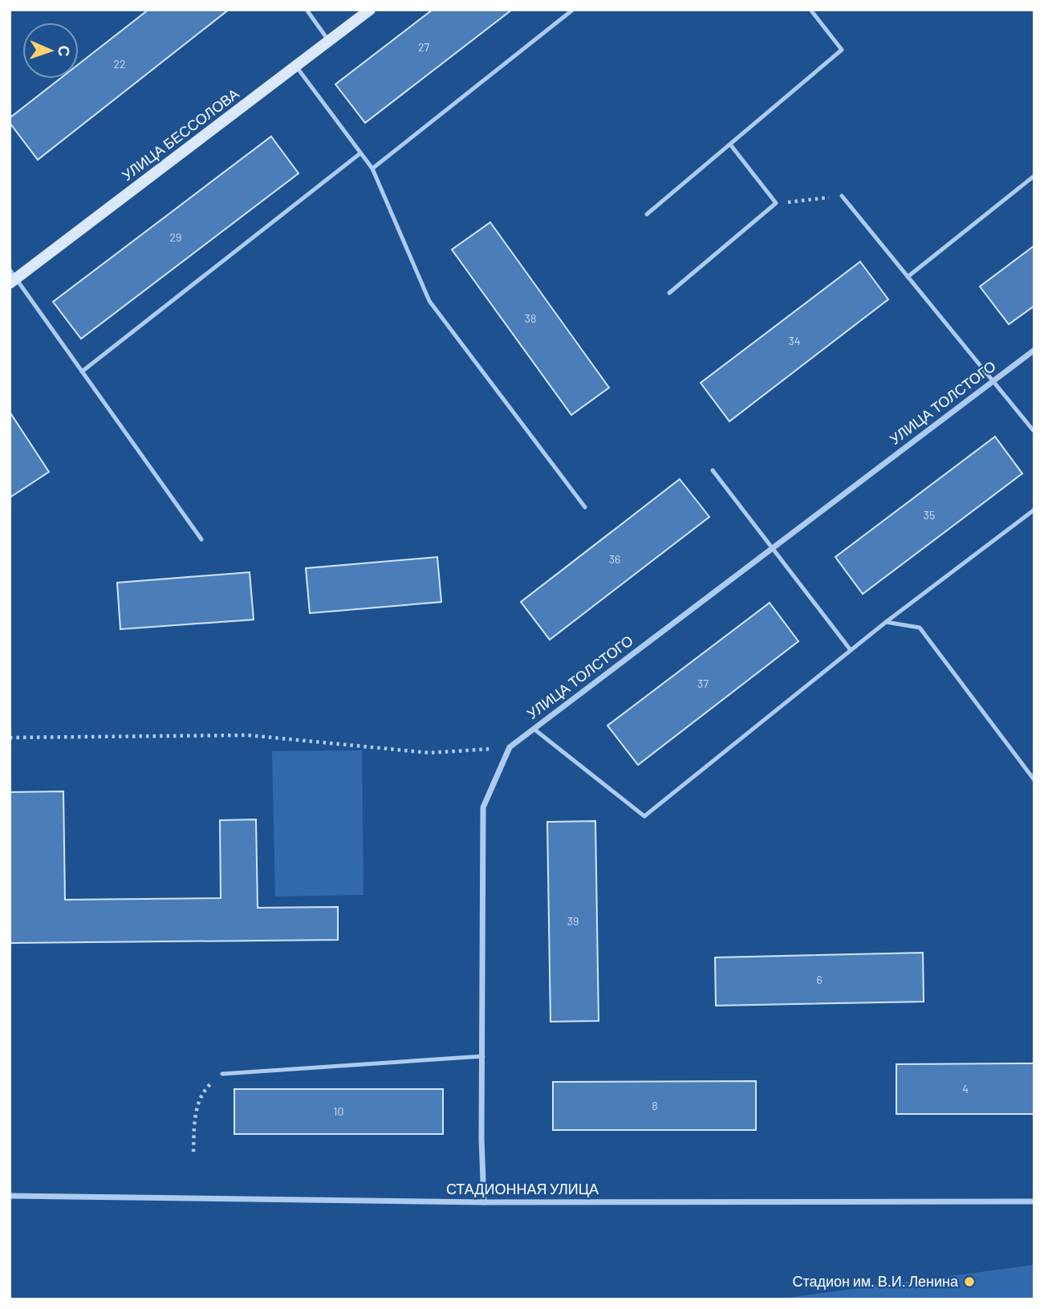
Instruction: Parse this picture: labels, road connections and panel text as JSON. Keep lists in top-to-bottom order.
{
  "streets": {
    "main road": ["УЛИЦА БЕССОЛОВА"],
    "street": ["УЛИЦА ТОЛСТОГО", "СТАДИОННАЯ УЛИЦА"]
  },
  "crossings": [
    ["УЛИЦА ТОЛСТОГО", "СТАДИОННАЯ УЛИЦА"]
  ],
  "places": ["Стадион им. В.И. Ленина"],
  "house_numbers": [
    "27",
    "22",
    "29",
    "38",
    "34",
    "35",
    "36",
    "37",
    "39",
    "6",
    "4",
    "8",
    "10"
  ],
  "north": "right"
}
